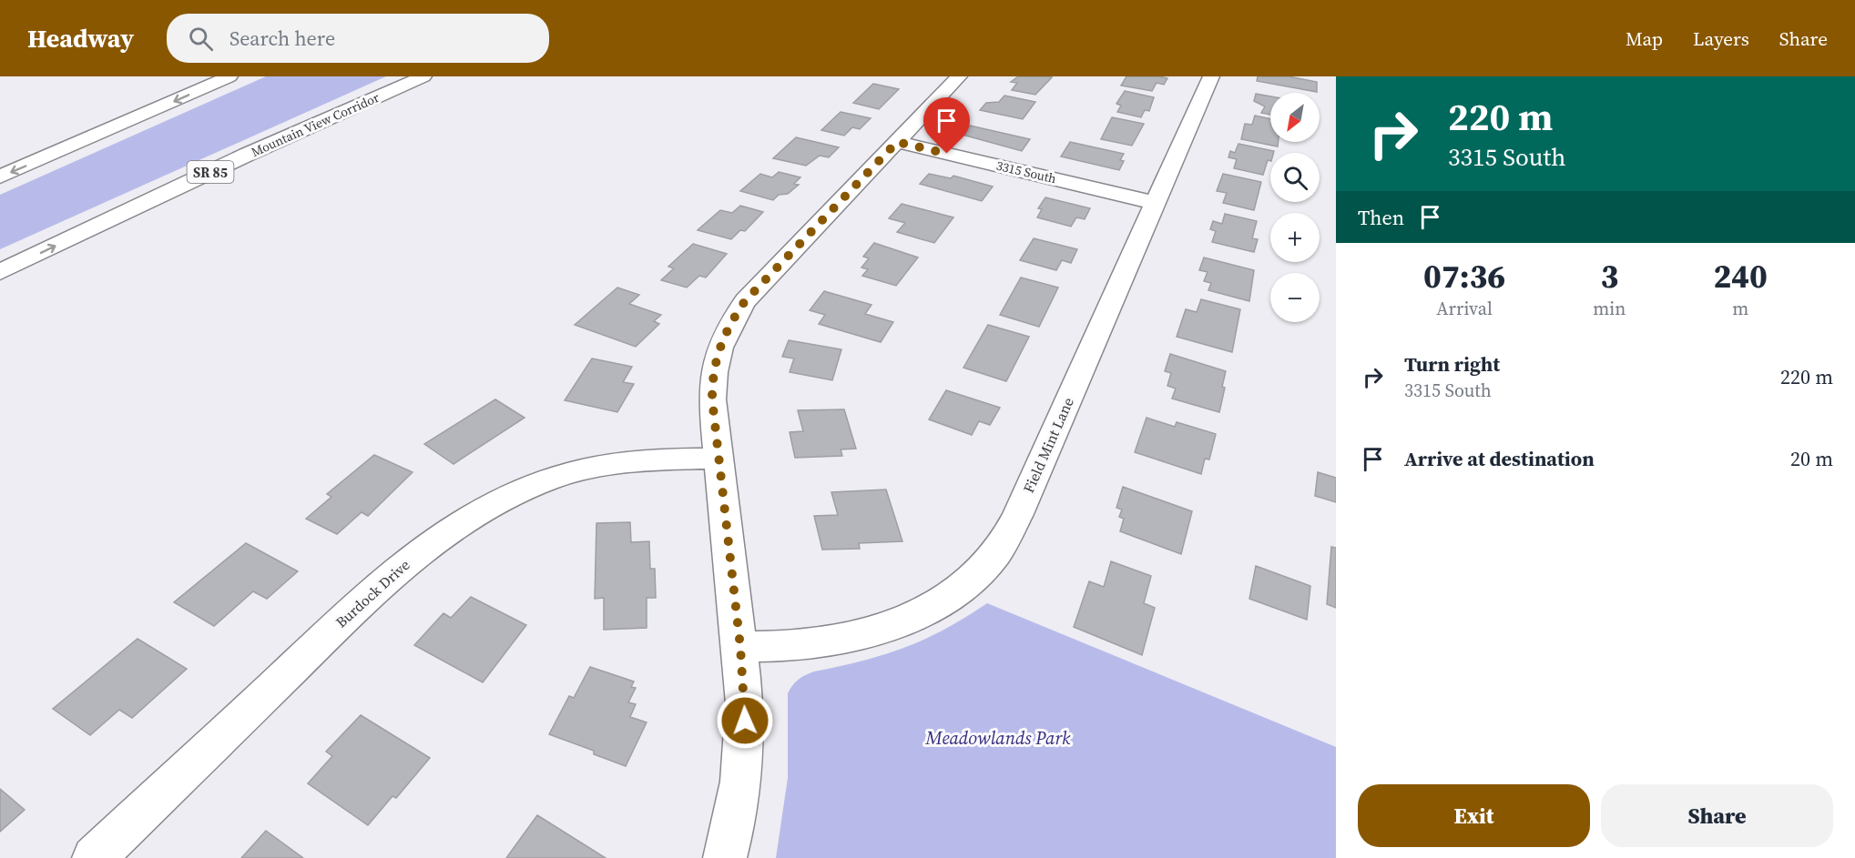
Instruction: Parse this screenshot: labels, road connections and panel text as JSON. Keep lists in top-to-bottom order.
{
  "streets": {
    "main road": [
      "Mountain View Corridor",
      "SR 85",
      "3315 South",
      "Field Mint Lane",
      "Burdock Drive"
    ]
  },
  "crossings": [
    ["3315 South", "Field Mint Lane"]
  ],
  "parks": ["Meadowlands Park"],
  "north": "bottom left",
  "page": {
    "header": "Headway",
    "search": "Search here",
    "nav": ["Map", "Layers", "Share"],
    "turn": ["220 m", "3315 South"],
    "map_buttons": ["+", "−"],
    "then": "Then",
    "eta": [
      "07:36",
      "Arrival",
      "3",
      "min",
      "240",
      "m"
    ],
    "list": [
      {
        "name": "Turn right",
        "note": "3315 South",
        "value": "220 m"
      },
      {
        "name": "Arrive at destination",
        "value": "20 m"
      }
    ],
    "buttons": ["Exit", "Share"]
  }
}
